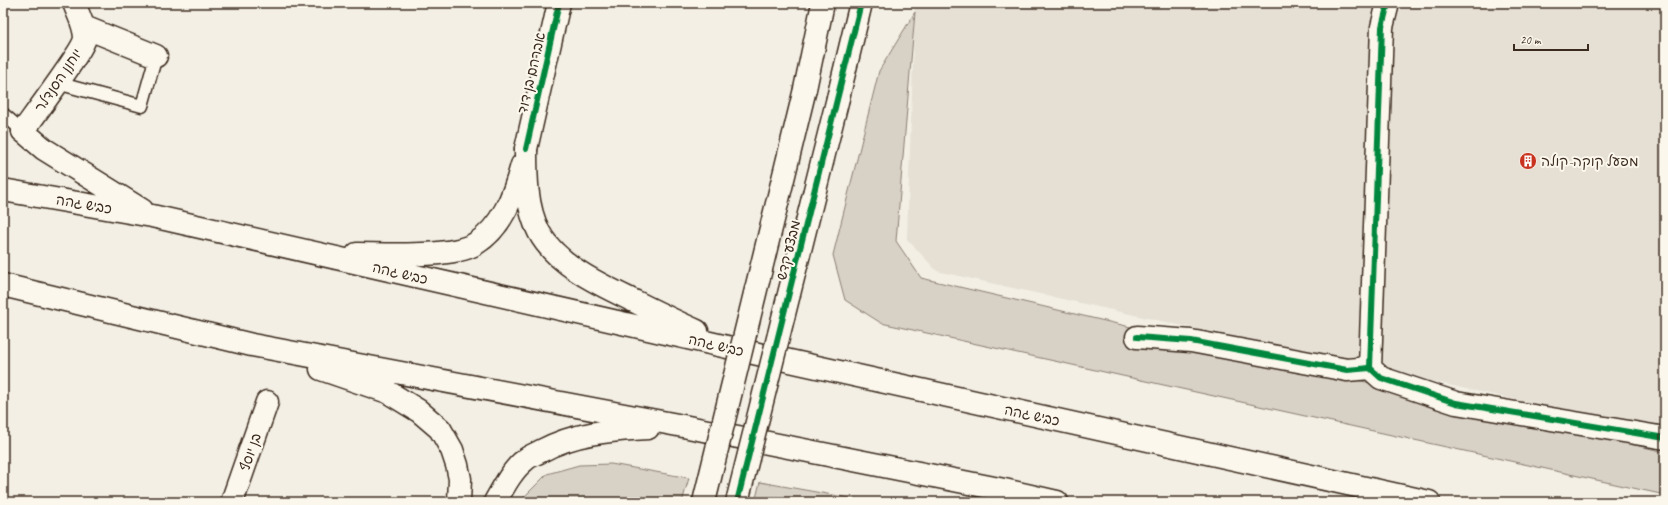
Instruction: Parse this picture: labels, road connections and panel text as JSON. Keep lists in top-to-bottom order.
{
  "streets": {
    "main road": [
      "אברהם בן דוד",
      "יוחנן הסנדלר",
      "כביש גהה",
      "מבצע קדש",
      "בן יוסף"
    ]
  },
  "places": {
    "building": ["מפעל קוקה-קולה"]
  },
  "scale_bar": "20 m"
}
